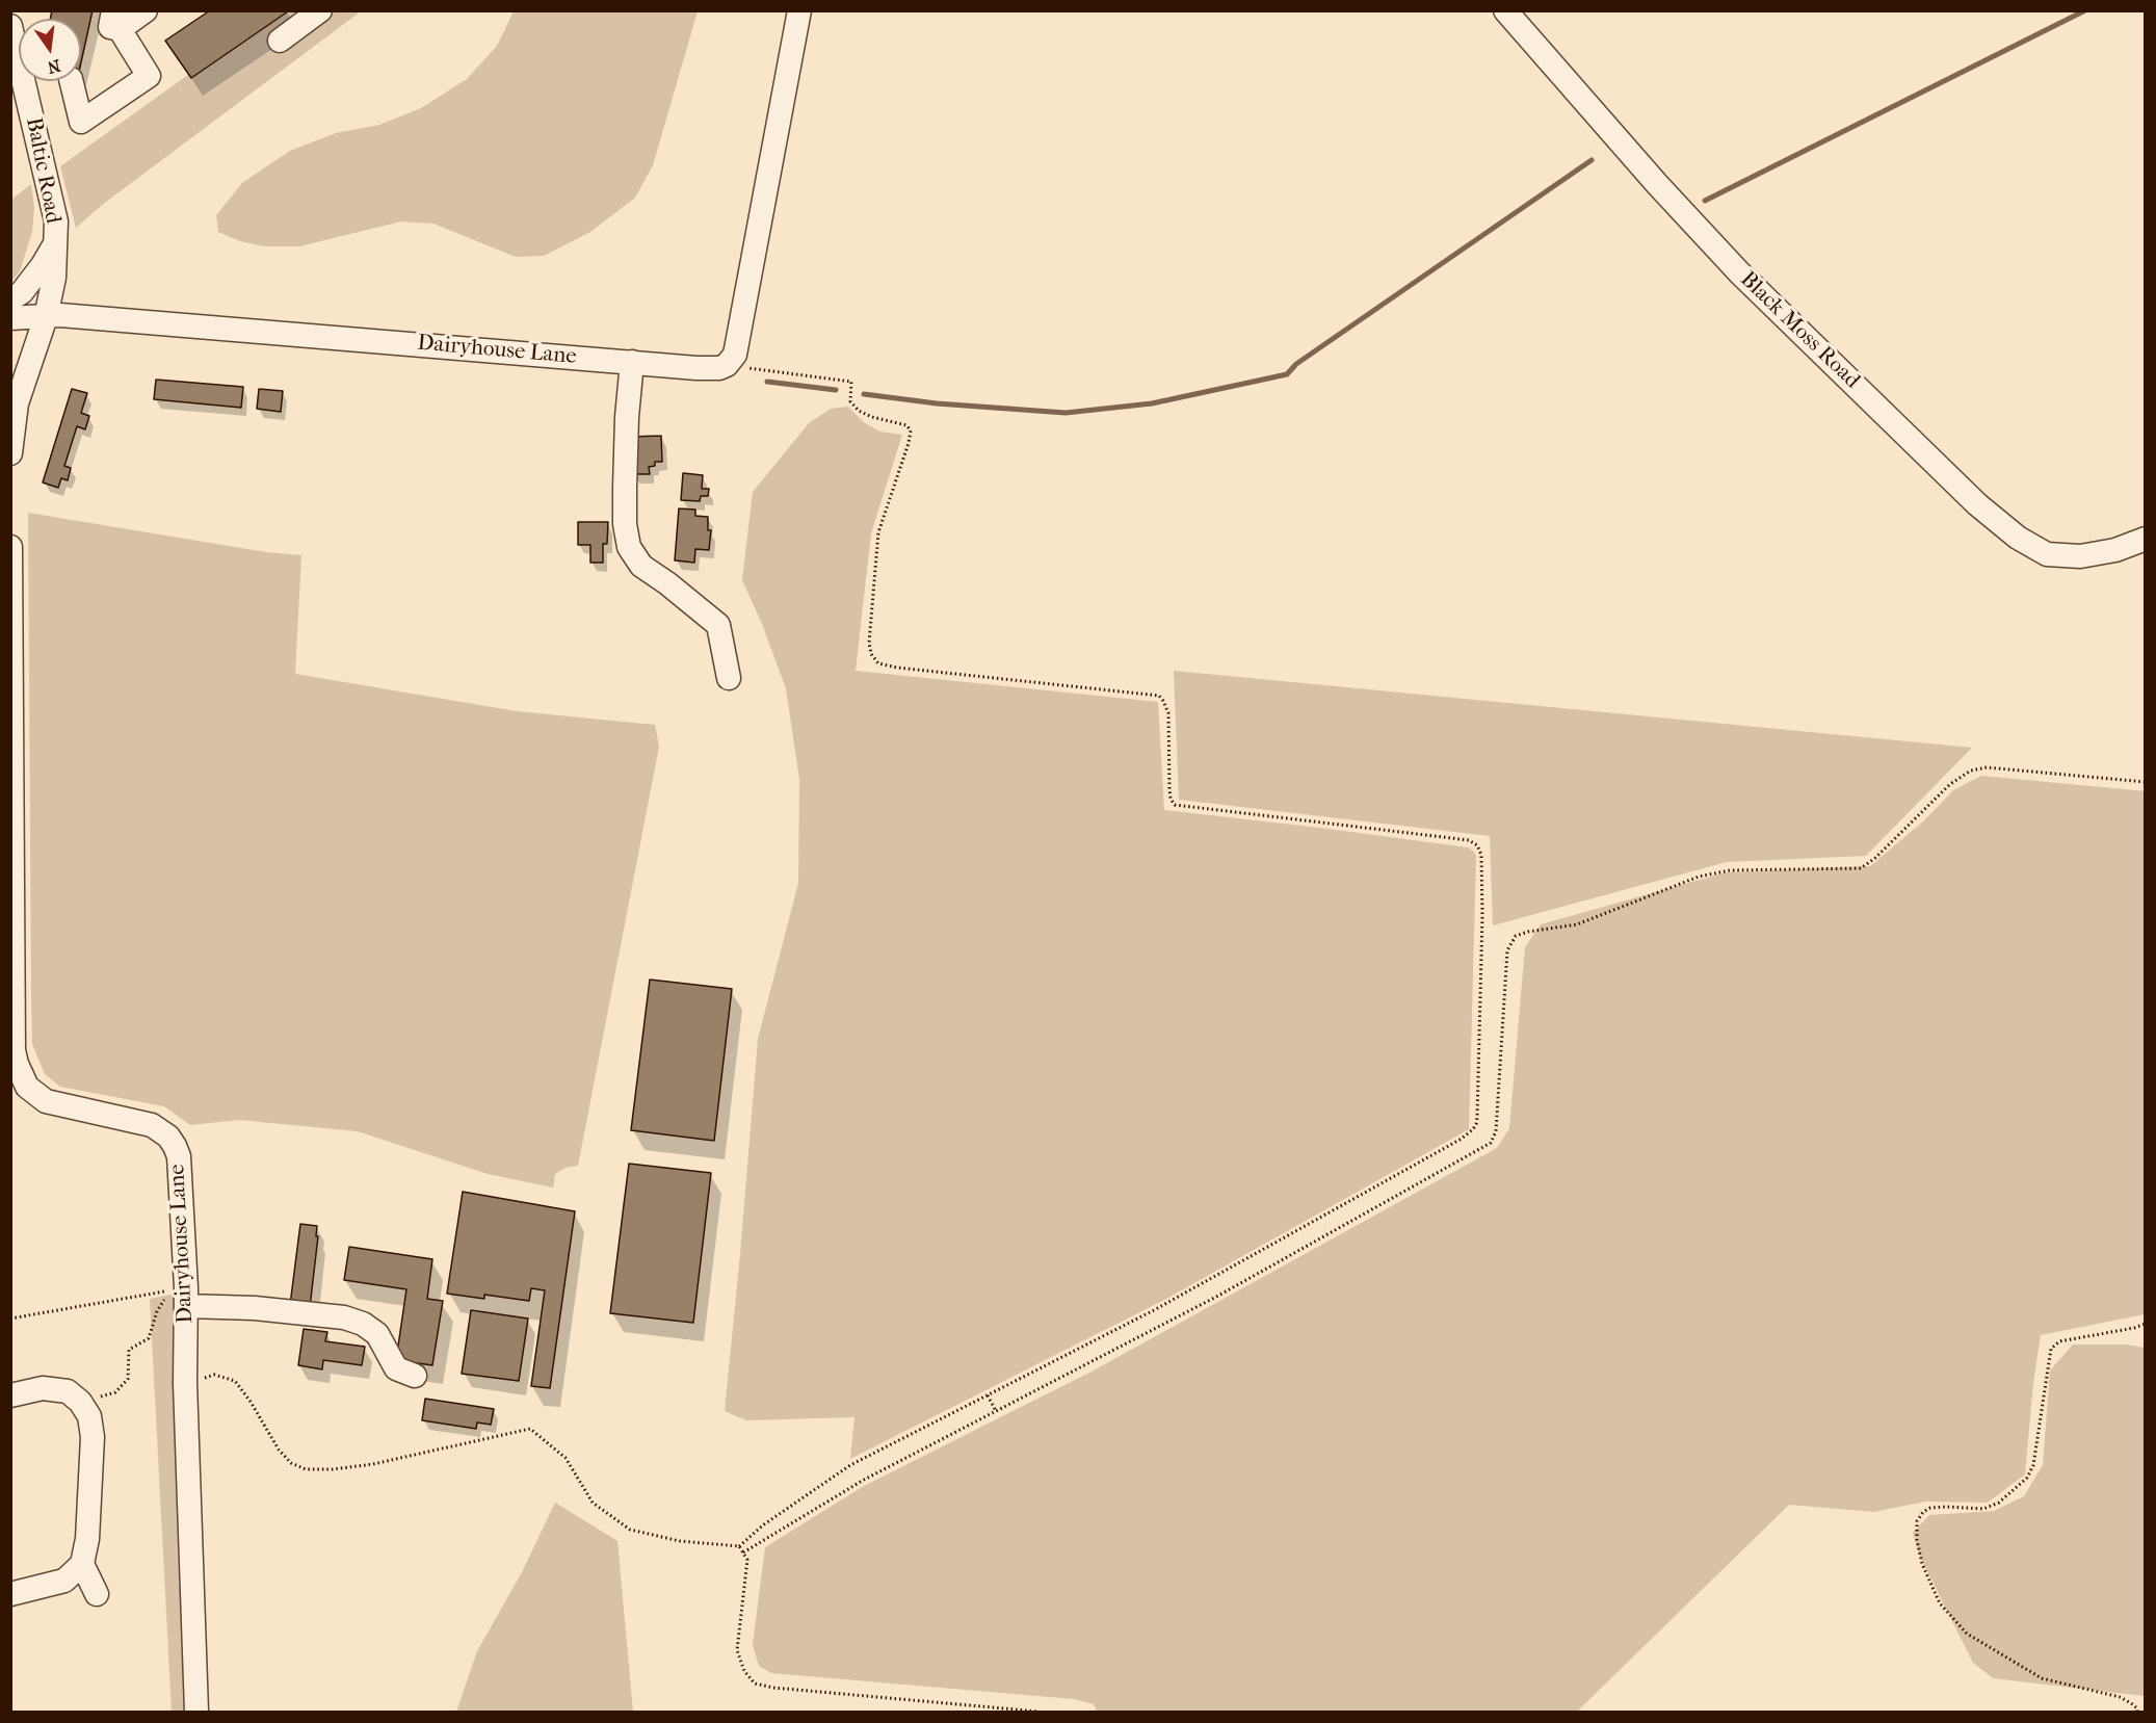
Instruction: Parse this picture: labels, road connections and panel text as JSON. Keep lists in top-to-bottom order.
{
  "streets": {
    "street": ["Baltic Road", "Black Moss Road", "Dairyhouse Lane"]
  },
  "crossings": [
    ["Baltic Road", "Dairyhouse Lane"]
  ],
  "north": "bottom"
}
